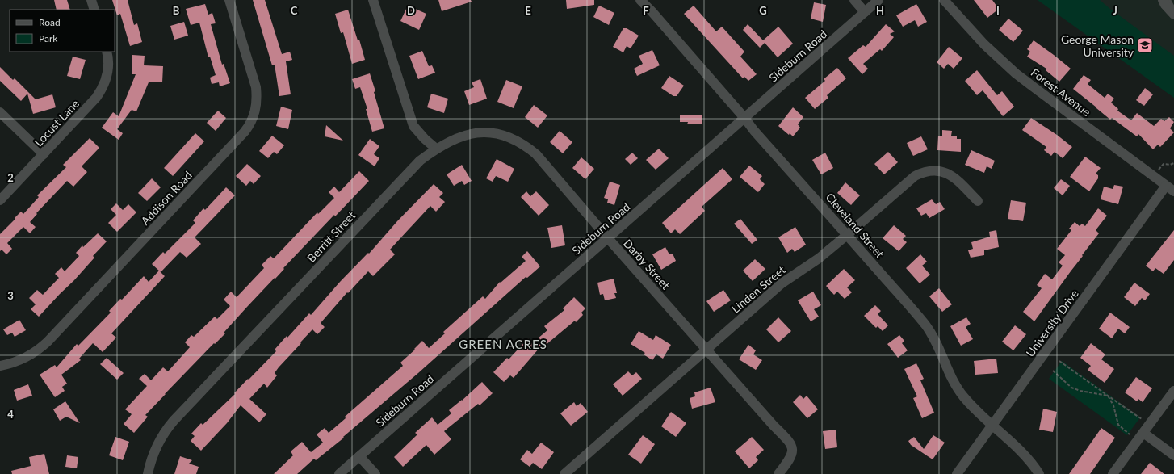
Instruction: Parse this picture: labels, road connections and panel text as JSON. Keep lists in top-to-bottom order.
{
  "streets": {
    "street": [
      "Sideburn Road",
      "Forest Avenue",
      "Locust Lane",
      "Addison Road",
      "Cleveland Street",
      "Berritt Street",
      "Darby Street",
      "Linden Street",
      "University Drive"
    ]
  },
  "crossings": [
    ["Sideburn Road", "Cleveland Street"],
    ["Sideburn Road", "Darby Street"],
    ["Forest Avenue", "University Drive"],
    ["Cleveland Street", "Linden Street"],
    ["Cleveland Street", "University Drive"],
    ["Berritt Street", "Darby Street"],
    ["Darby Street", "Linden Street"]
  ],
  "districts": ["GREEN ACRES"],
  "places": {
    "school or university": ["George Mason University"]
  },
  "legend": ["Road", "Park"],
  "grid": {
    "columns": [
      "B",
      "C",
      "D",
      "E",
      "F",
      "G",
      "H",
      "I",
      "J"
    ],
    "rows": ["2", "3", "4"]
  }
}
